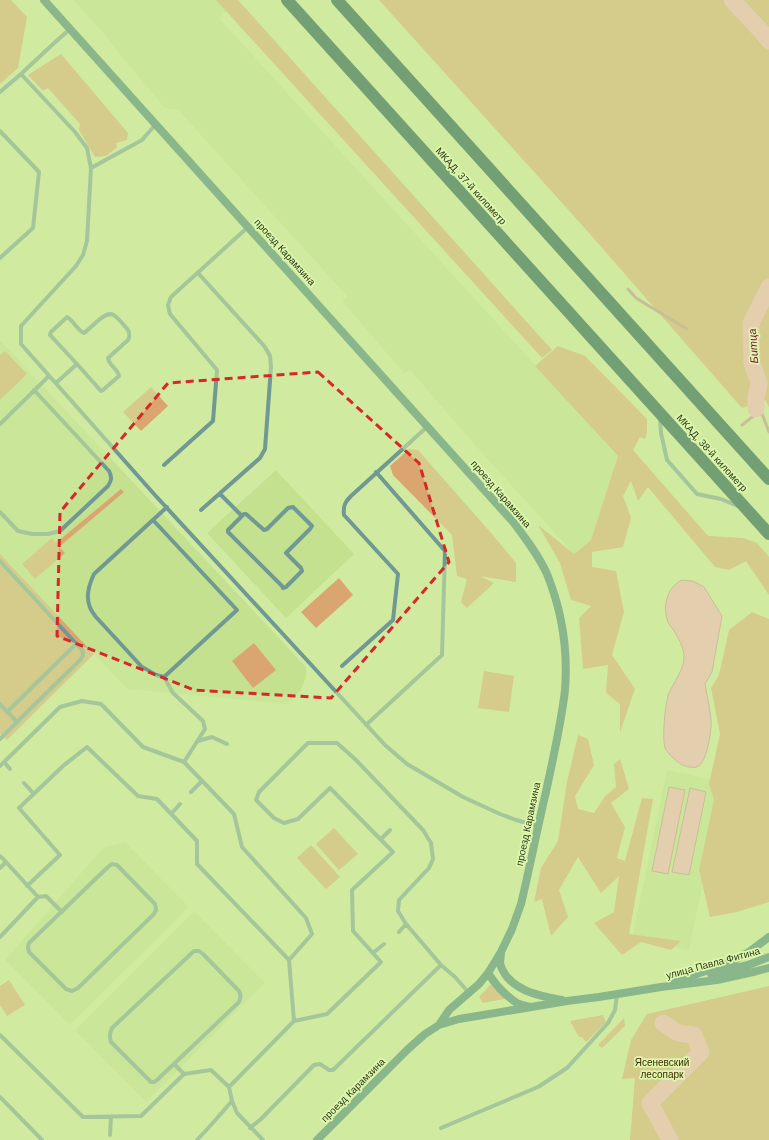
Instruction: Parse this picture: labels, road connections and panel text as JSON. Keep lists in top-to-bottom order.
{
  "streets": {
    "highway": ["МКАД, 37-й километр", "МКАД, 38-й километр"],
    "street": ["проезд Карамзина", "улица Павла Фитина"]
  },
  "crossings": [
    ["МКАД, 37-й километр", "МКАД, 38-й километр"],
    ["проезд Карамзина", "улица Павла Фитина"]
  ],
  "water": ["Битца"],
  "parks": ["Ясеневский лесопарк"]
}
